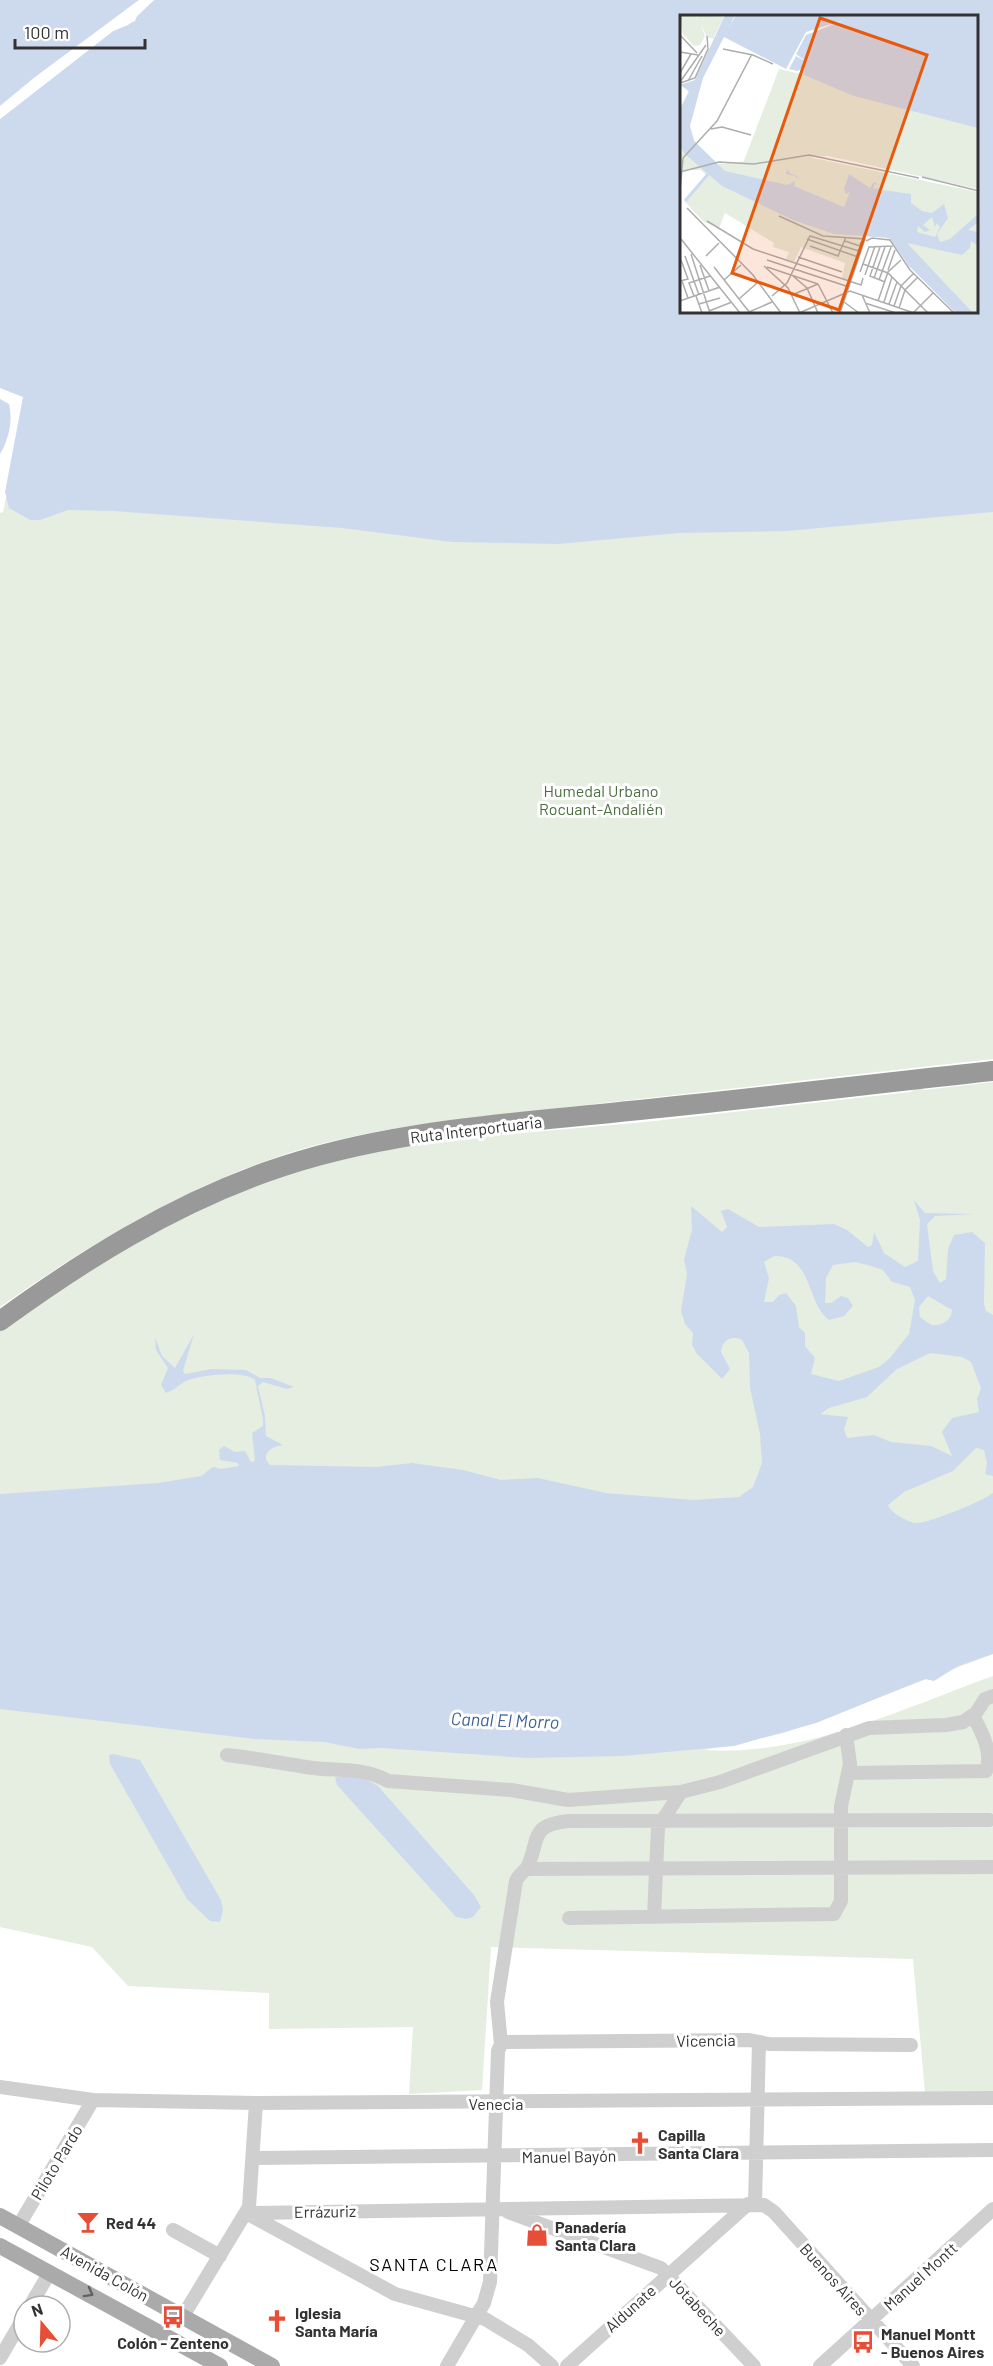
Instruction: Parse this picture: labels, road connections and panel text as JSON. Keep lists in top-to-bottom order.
{
  "streets": {
    "highway": ["Ruta Interportuaria"],
    "main road": ["Avenida Colón"],
    "street": [
      "Vicencia",
      "Venecia",
      "Manuel Bayón",
      "Piloto Pardo",
      "Errázuriz",
      "Manuel Montt",
      "Buenos Aires",
      "Jotabeche",
      "Aldunate"
    ]
  },
  "crossings": [
    ["Venecia", "Piloto Pardo"],
    ["Piloto Pardo", "Avenida Colón"],
    ["Errázuriz", "Buenos Aires"],
    ["Errázuriz", "Jotabeche"],
    ["Errázuriz", "Aldunate"],
    ["Manuel Montt", "Buenos Aires"],
    ["Buenos Aires", "Aldunate"],
    ["Jotabeche", "Aldunate"]
  ],
  "districts": ["SANTA CLARA"],
  "water": ["Canal El Morro"],
  "parks": ["Humedal Urbano Rocuant-Andalién"],
  "places": {
    "church": ["Capilla Santa Clara", "Iglesia Santa María"],
    "bar": ["Red 44"],
    "shop": ["Panadería Santa Clara"],
    "bus stop": ["Colón - Zenteno", "Manuel Montt - Buenos Aires"]
  },
  "scale_bar": "100 m",
  "north": "top"
}
